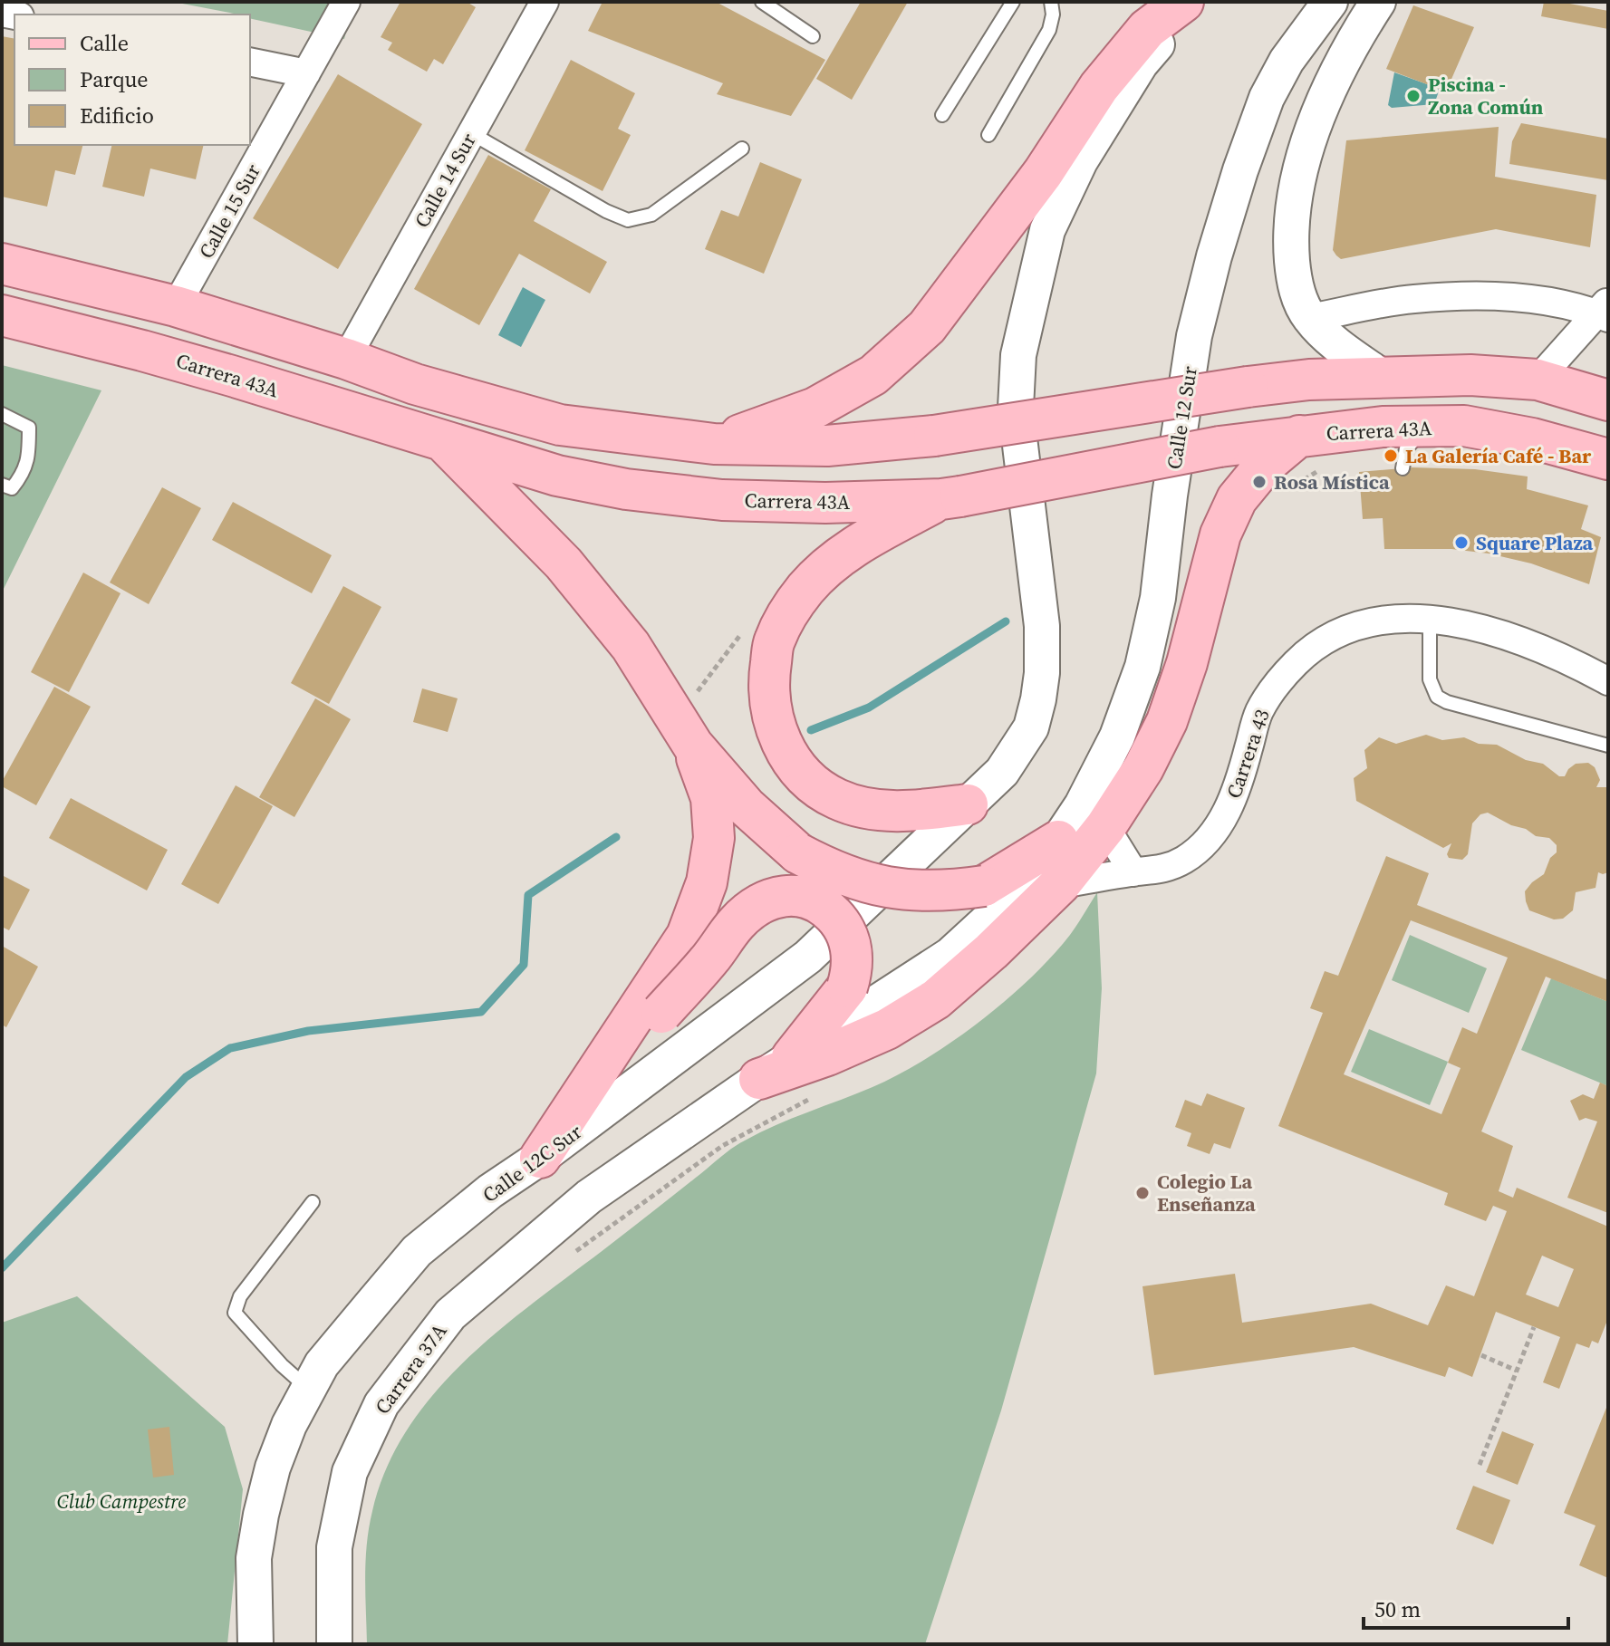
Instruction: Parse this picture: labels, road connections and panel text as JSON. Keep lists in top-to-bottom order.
{
  "streets": {
    "main road": ["Carrera 43A"],
    "street": [
      "Calle 14 Sur",
      "Calle 15 Sur",
      "Calle 12 Sur",
      "Carrera 43",
      "Calle 12C Sur",
      "Carrera 37A"
    ]
  },
  "parks": ["Club Campestre"],
  "places": [
    "Piscina - Zona Común",
    "La Galería Café - Bar",
    "Rosa Mística",
    "Square Plaza",
    "Colegio La Enseñanza"
  ],
  "legend": ["Calle", "Parque", "Edificio"],
  "scale_bar": "50 m"
}
